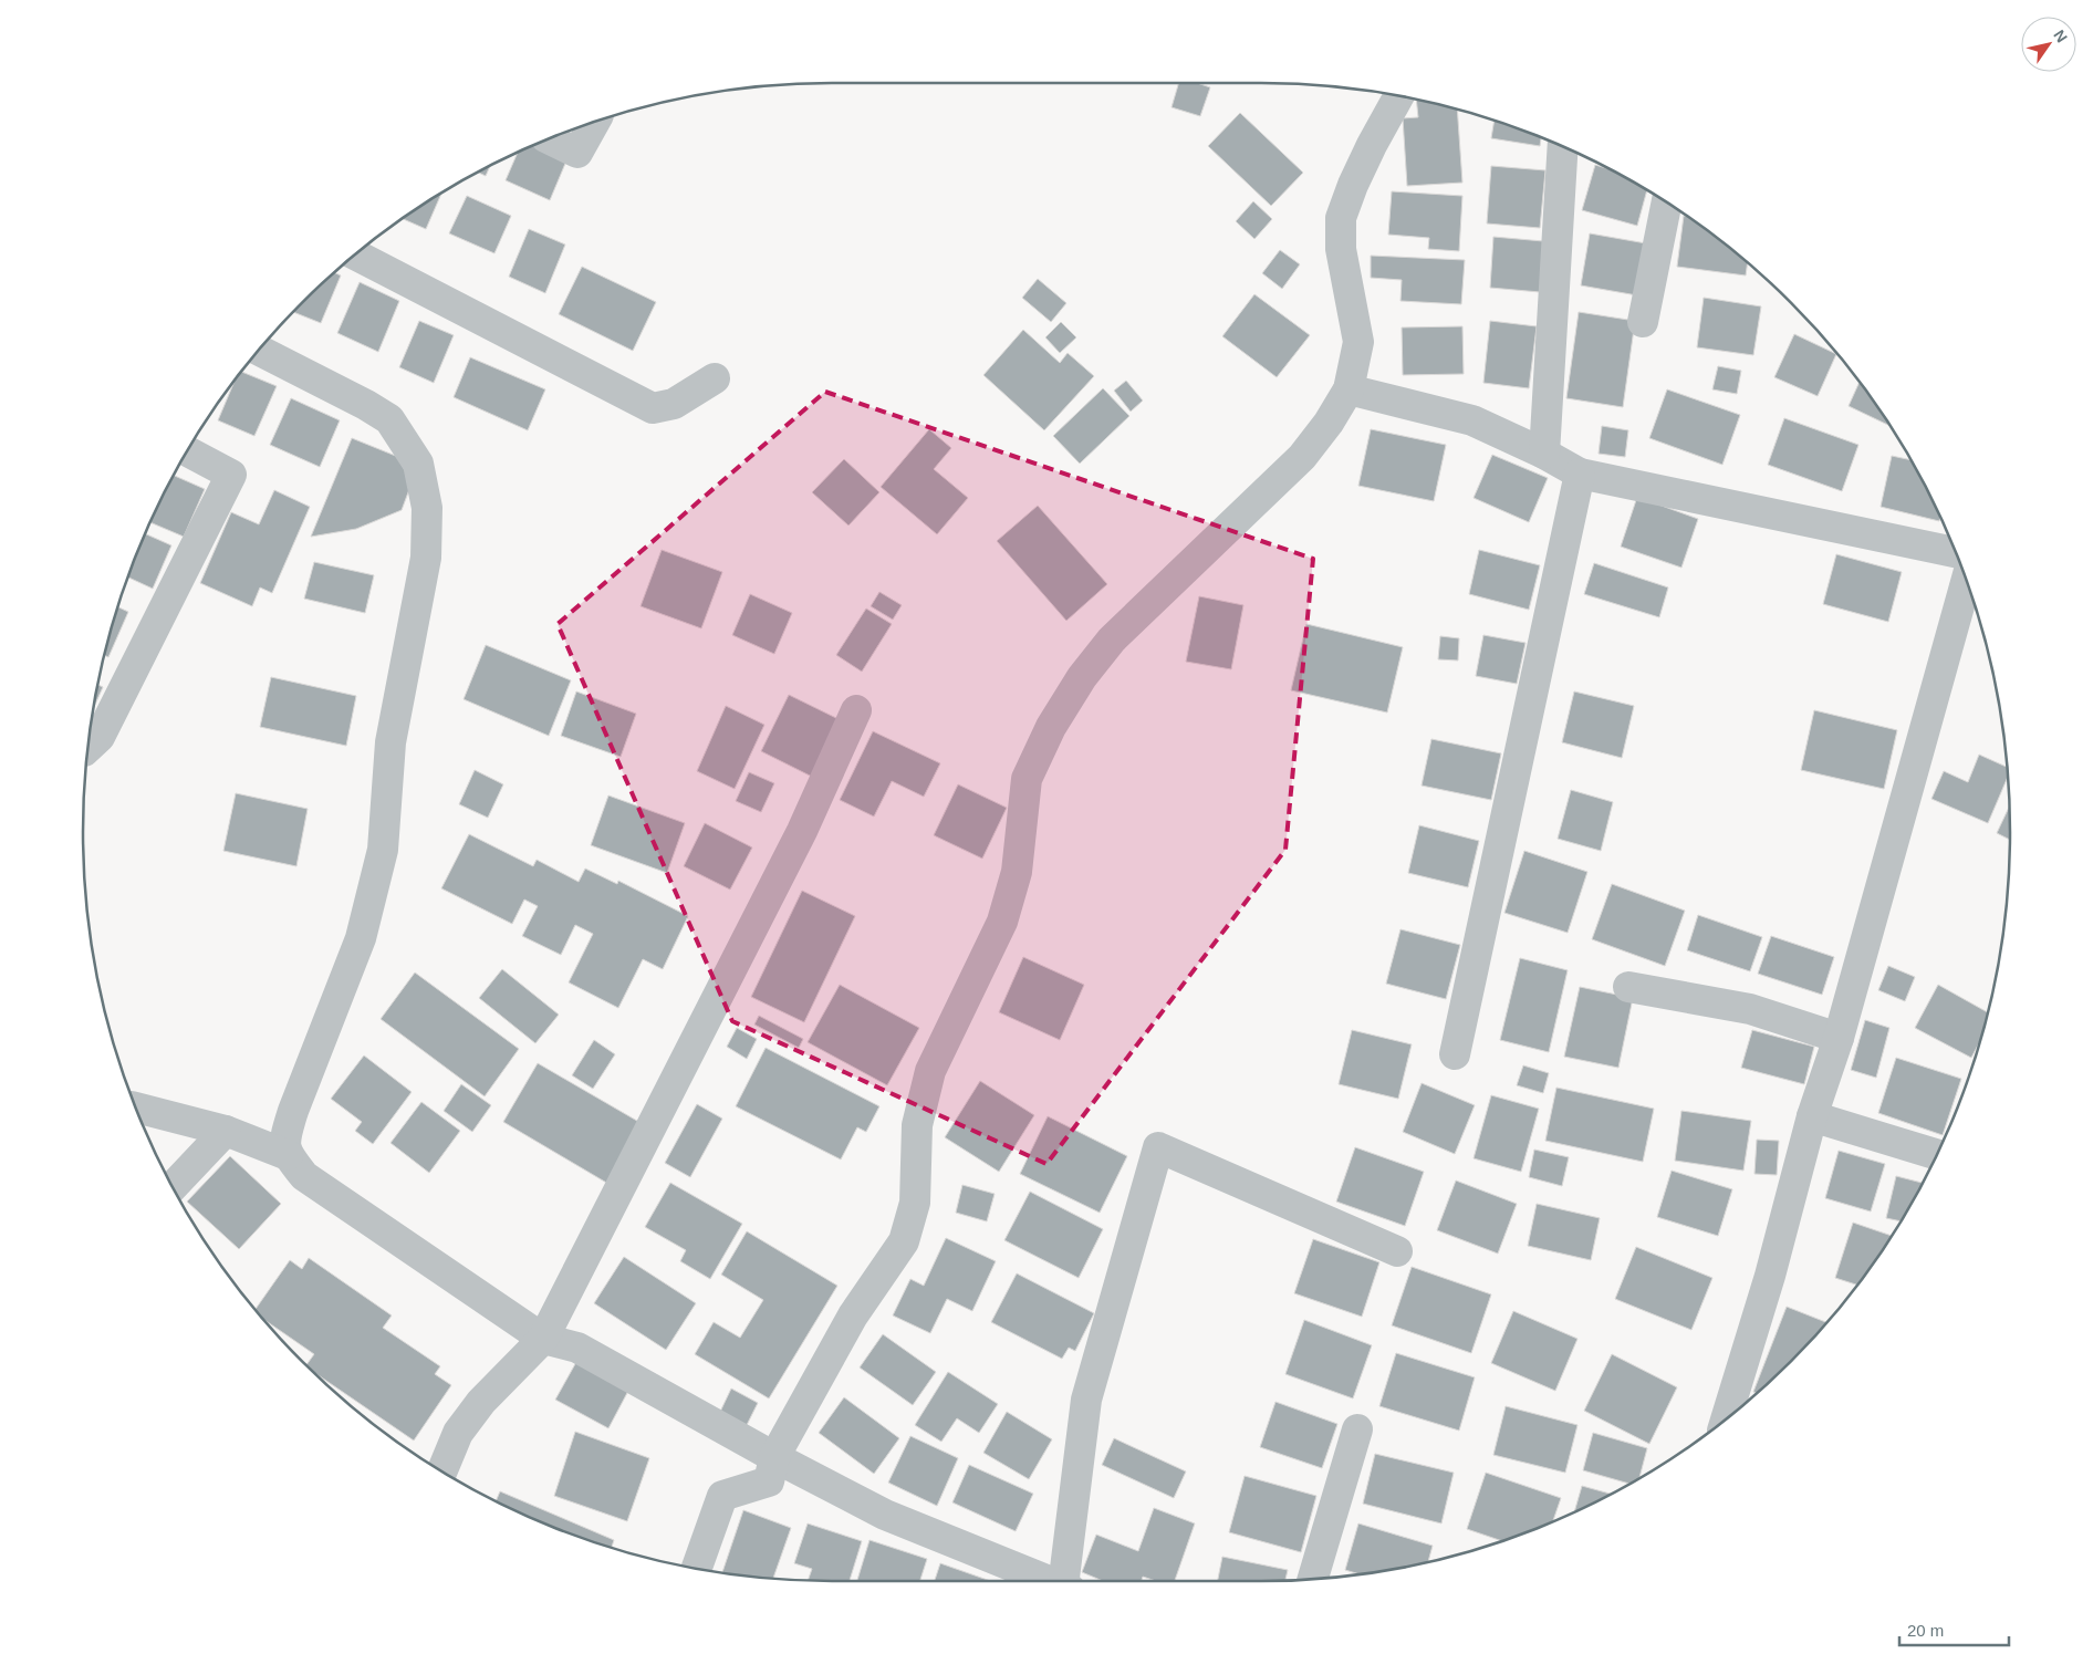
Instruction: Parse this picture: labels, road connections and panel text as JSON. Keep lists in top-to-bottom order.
{
  "scale_bar": "20 m",
  "north": "top right"
}
